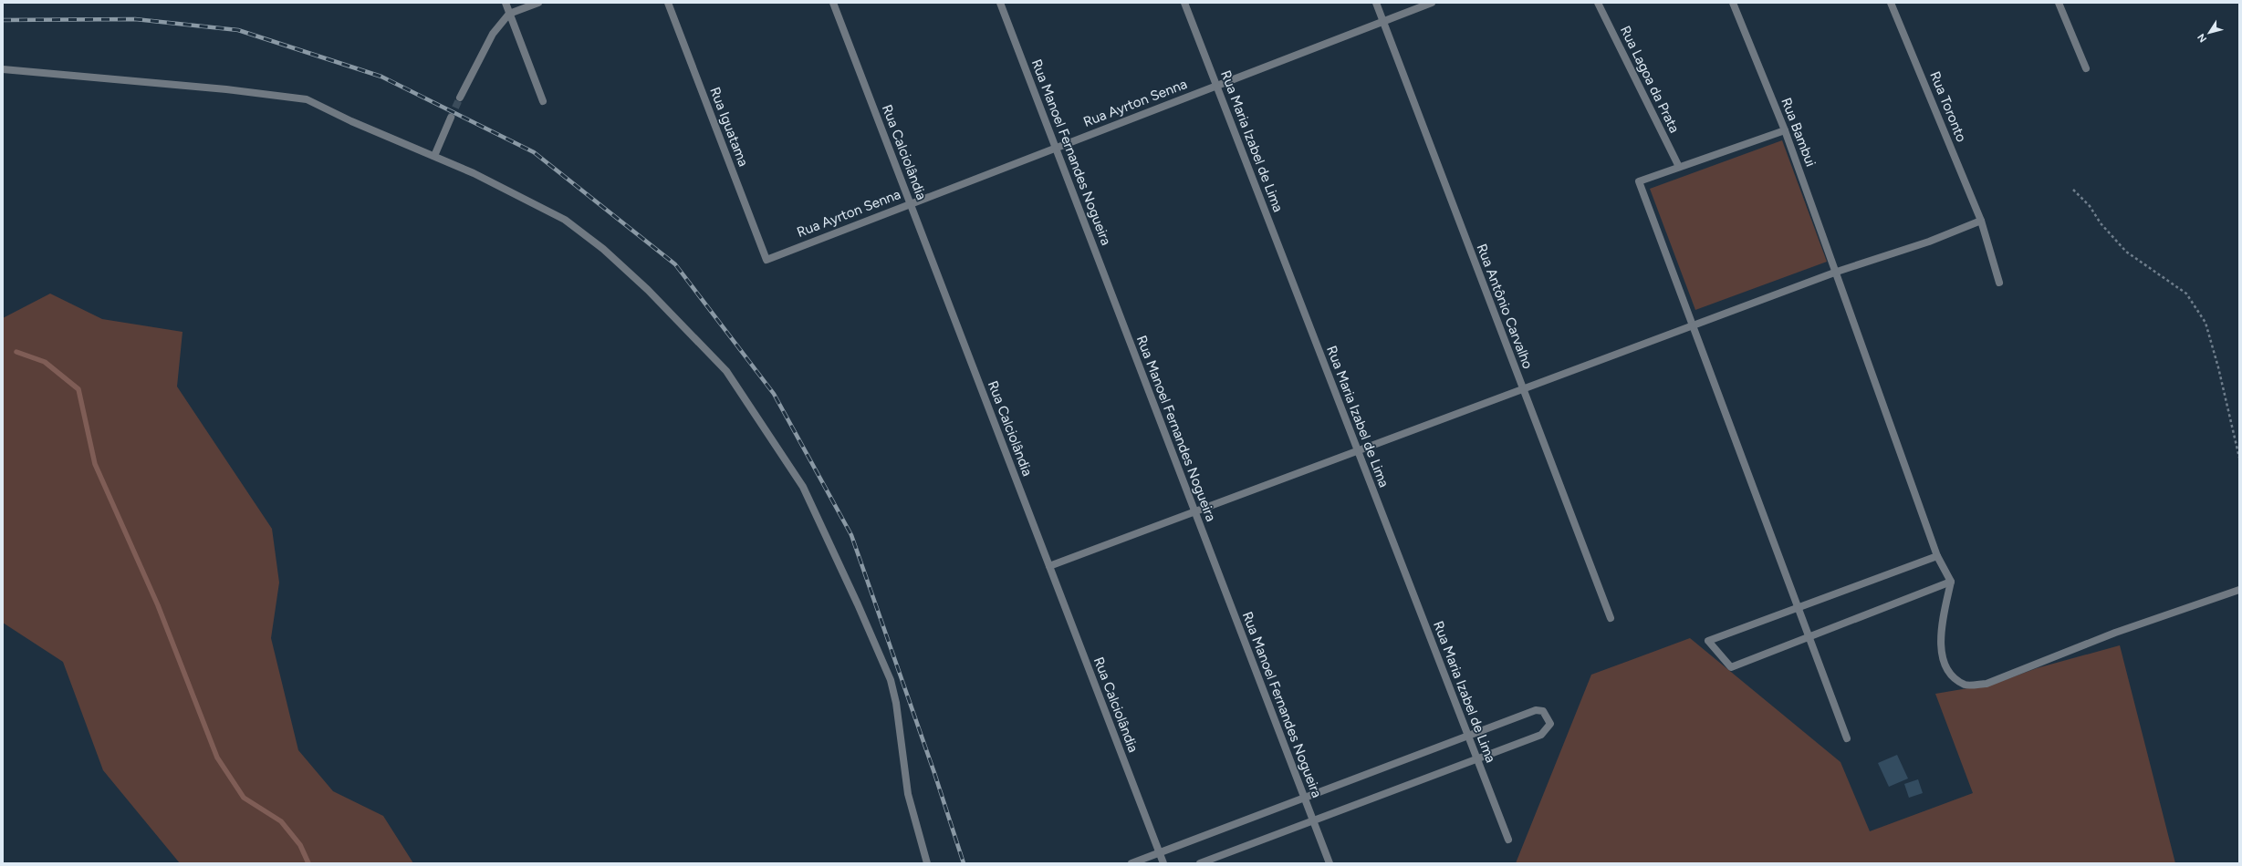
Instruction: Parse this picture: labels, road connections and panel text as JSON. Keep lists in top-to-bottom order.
{
  "streets": {
    "street": [
      "Rua Lagoa da Prata",
      "Rua Ayrton Senna",
      "Rua Toronto",
      "Rua Iguatama",
      "Rua Bambui",
      "Rua Maria Izabel de Lima",
      "Rua Calciolândia",
      "Rua Manoel Fernandes Nogueira",
      "Rua Antônio Carvalho"
    ]
  },
  "crossings": [
    ["Rua Ayrton Senna", "Rua Iguatama"],
    ["Rua Ayrton Senna", "Rua Maria Izabel de Lima"],
    ["Rua Ayrton Senna", "Rua Calciolândia"],
    ["Rua Ayrton Senna", "Rua Manoel Fernandes Nogueira"],
    ["Rua Ayrton Senna", "Rua Antônio Carvalho"]
  ],
  "north": "bottom left"
}
